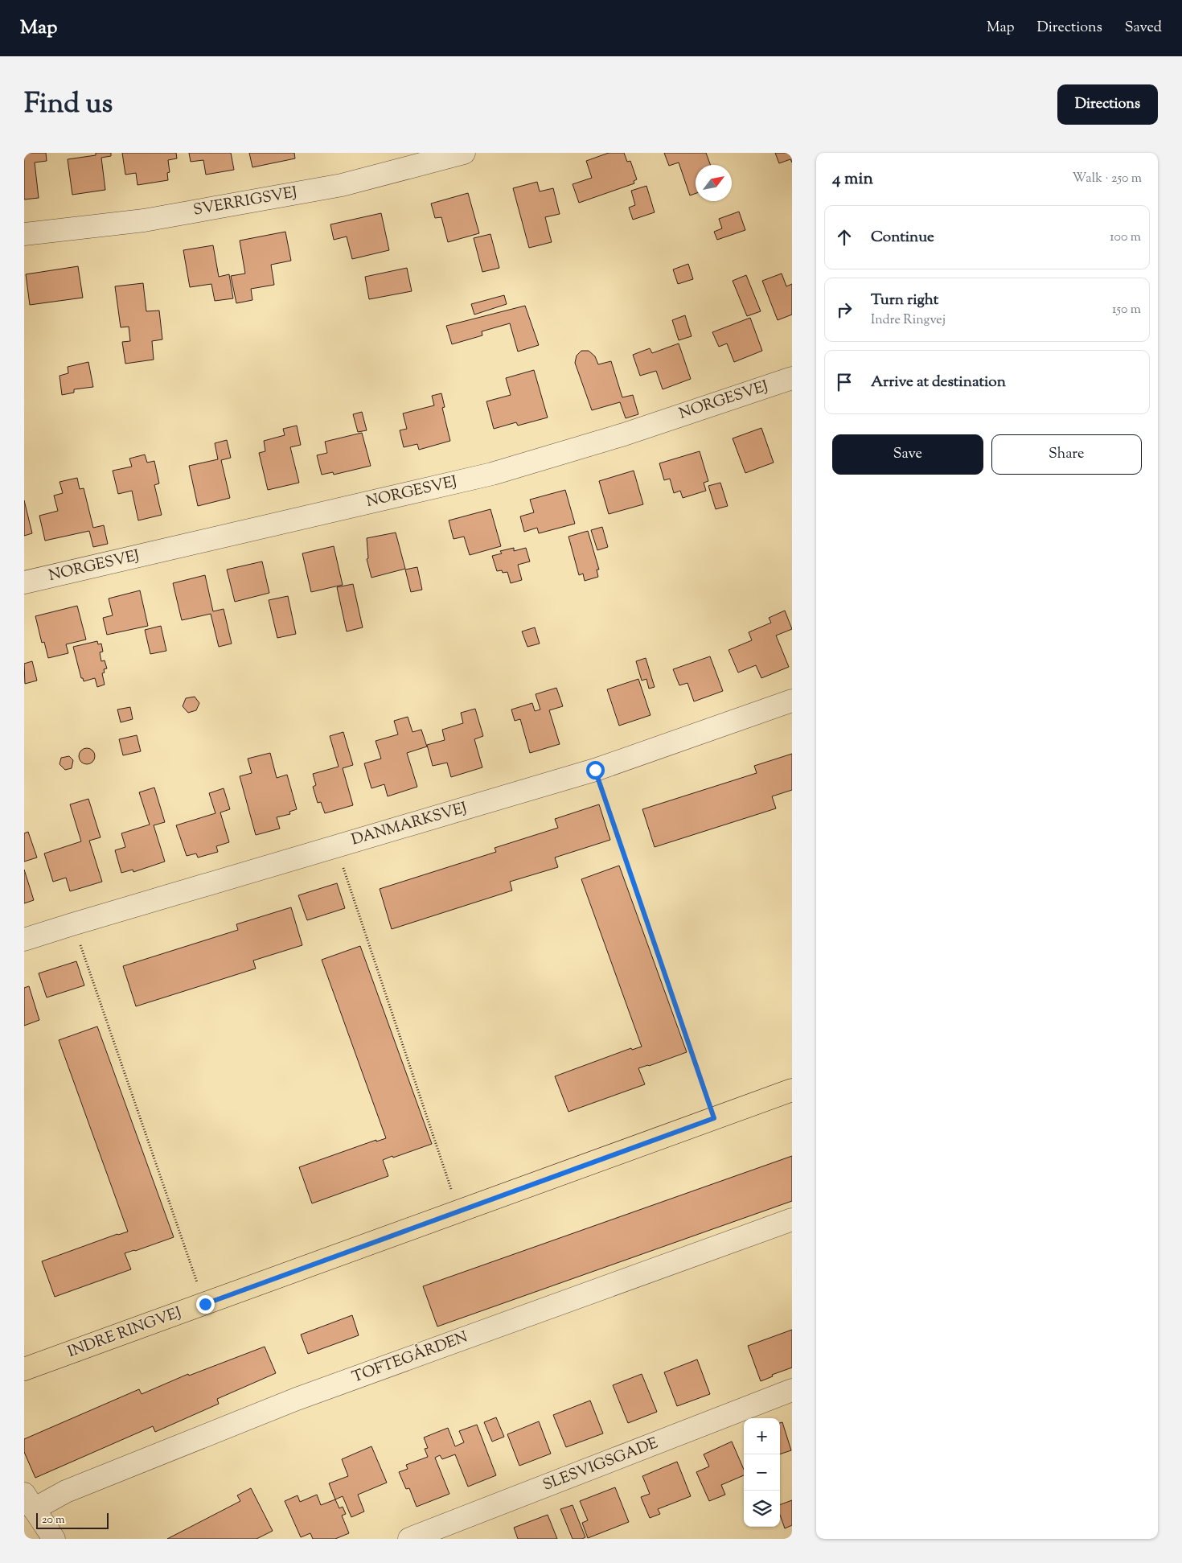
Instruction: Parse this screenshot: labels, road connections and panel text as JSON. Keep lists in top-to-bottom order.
{
  "streets": {
    "main road": ["INDRE RINGVEJ"],
    "street": [
      "SVERRIGSVEJ",
      "NORGESVEJ",
      "DANMARKSVEJ",
      "TOFTEGÅRDEN",
      "SLESVIGSGADE"
    ]
  },
  "scale_bar": "20 m",
  "north": "top right",
  "page": {
    "header": "Map",
    "nav": ["Map", "Directions", "Saved"],
    "title": "Find us",
    "buttons": [
      "Directions",
      ["Save", "Share"]
    ],
    "heading": ["4 min", "Walk · 250 m"],
    "list": [
      ["Continue", "100 m"],
      ["Turn right", "Indre Ringvej", "150 m"],
      "Arrive at destination"
    ],
    "map_buttons": ["+", "−"],
    "scale": "20 m"
  }
}
